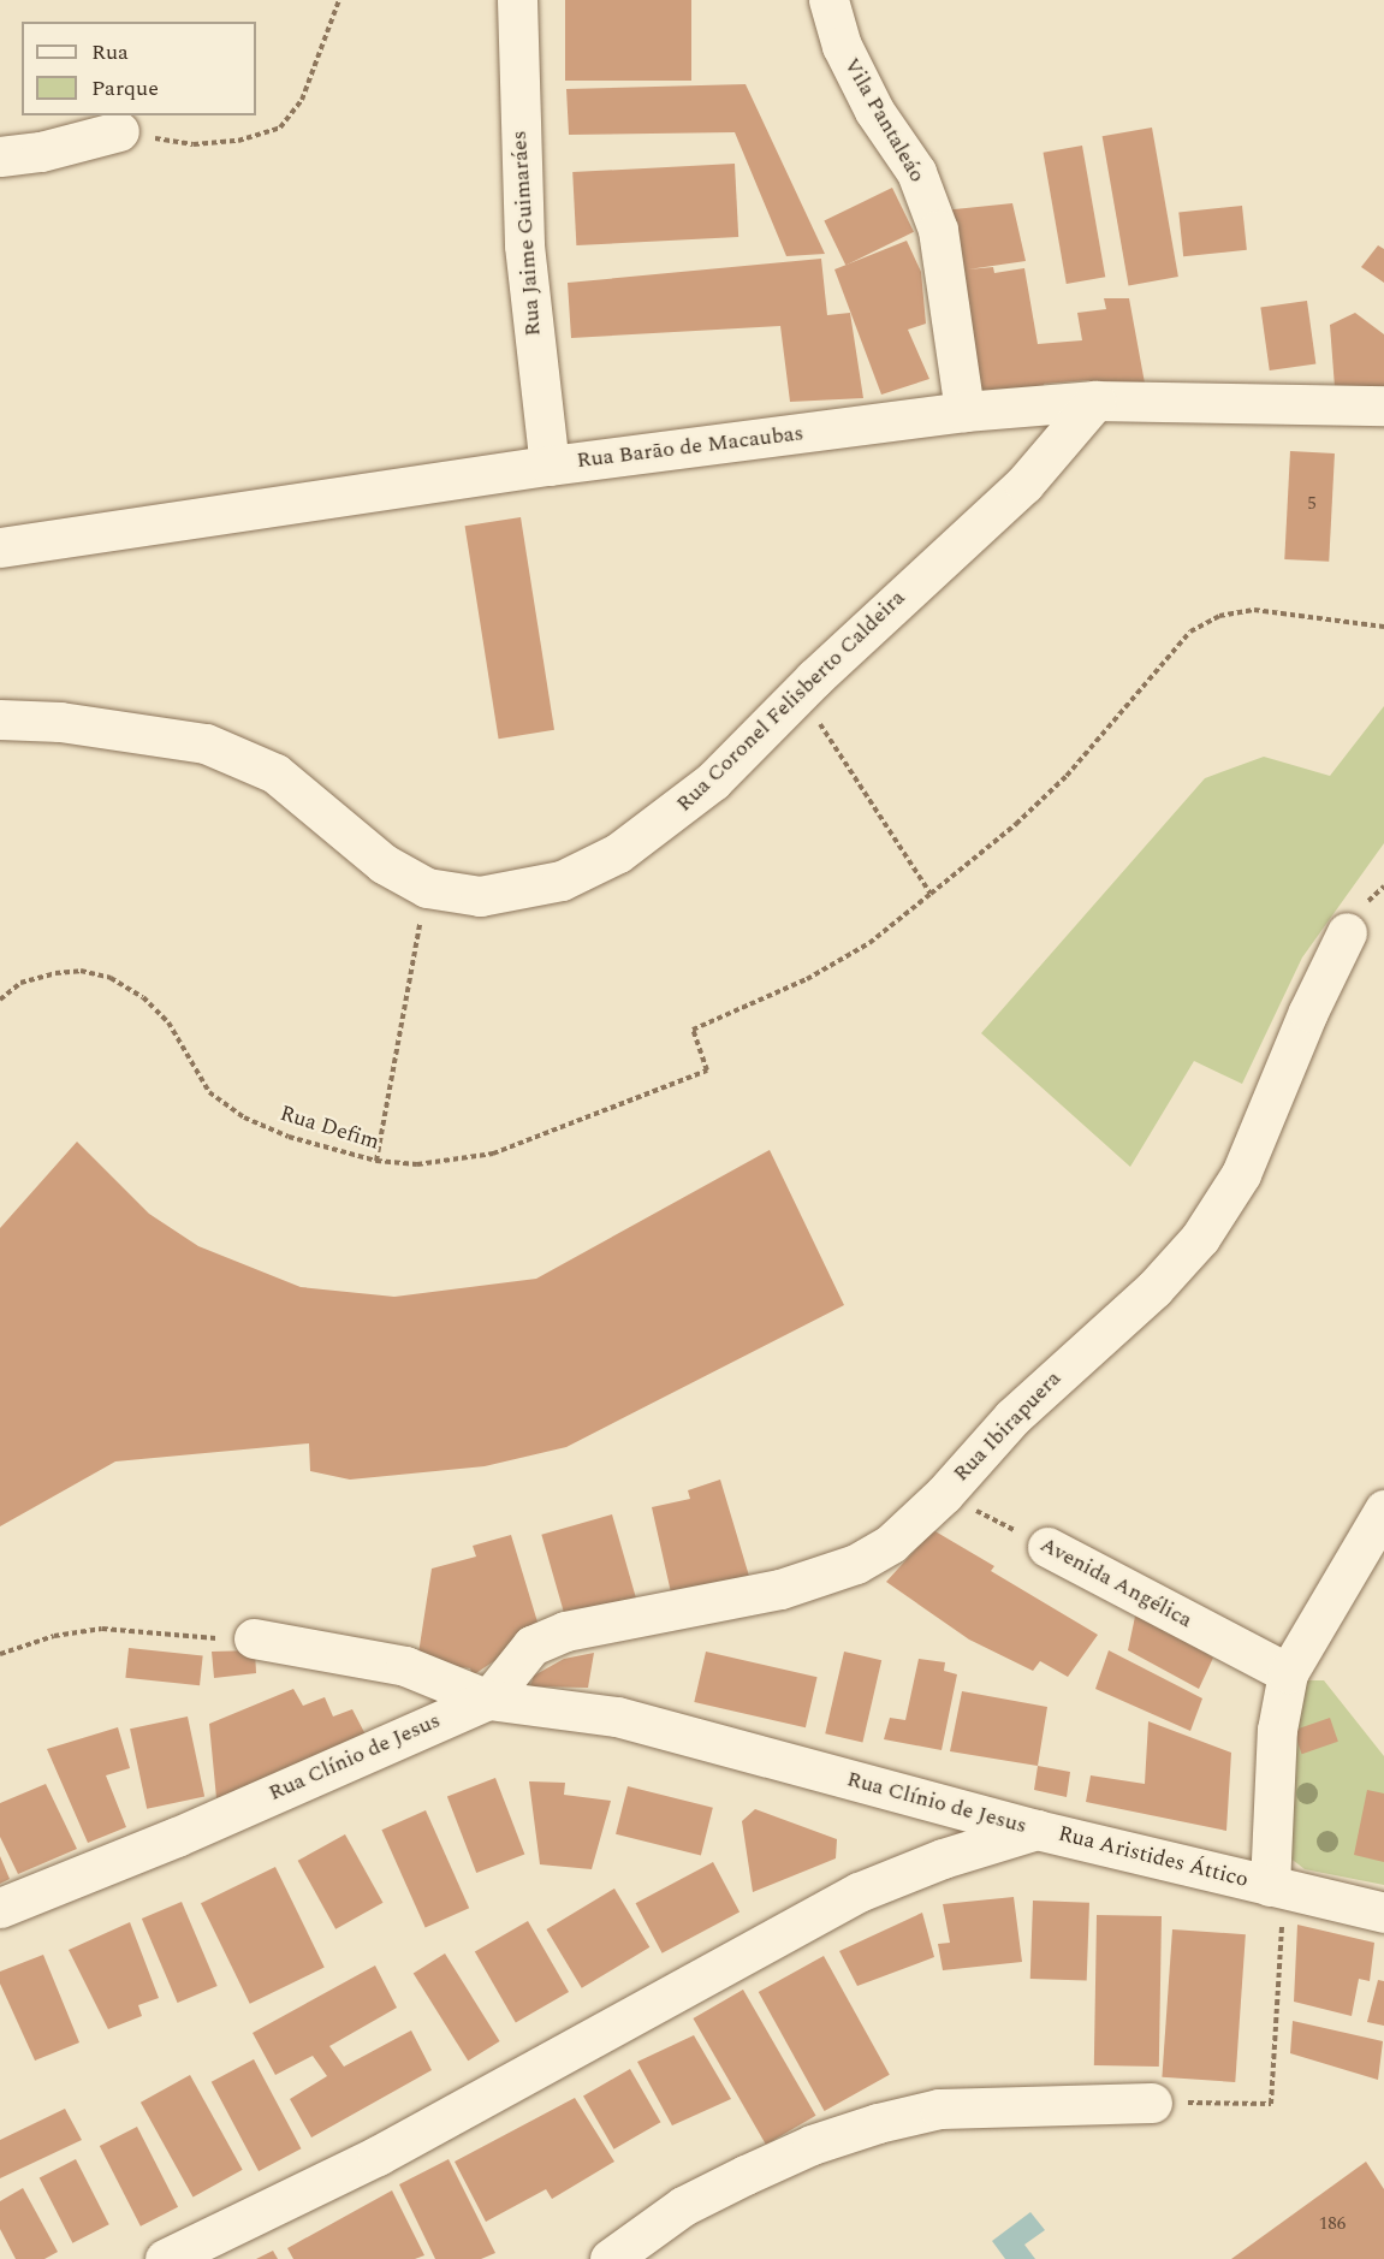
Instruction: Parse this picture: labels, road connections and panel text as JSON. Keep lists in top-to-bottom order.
{
  "streets": {
    "street": [
      "Vila Pantaleáo",
      "Rua Jaime Guimaráes",
      "Rua Barão de Macaubas",
      "Rua Coronel Felisberto Caldeira",
      "Rua Ibirapuera",
      "Avenida Angélica",
      "Rua Clínio de Jesus",
      "Rua Aristides Áttico"
    ],
    "path": ["Rua Defim"]
  },
  "crossings": [
    ["Vila Pantaleáo", "Rua Barão de Macaubas"],
    ["Rua Jaime Guimaráes", "Rua Barão de Macaubas"],
    ["Rua Barão de Macaubas", "Rua Coronel Felisberto Caldeira"],
    ["Rua Ibirapuera", "Avenida Angélica"],
    ["Rua Ibirapuera", "Rua Clínio de Jesus"],
    ["Avenida Angélica", "Rua Aristides Áttico"],
    ["Rua Clínio de Jesus", "Rua Aristides Áttico"]
  ],
  "house_numbers": ["5", "186"],
  "legend": ["Rua", "Parque"]
}
